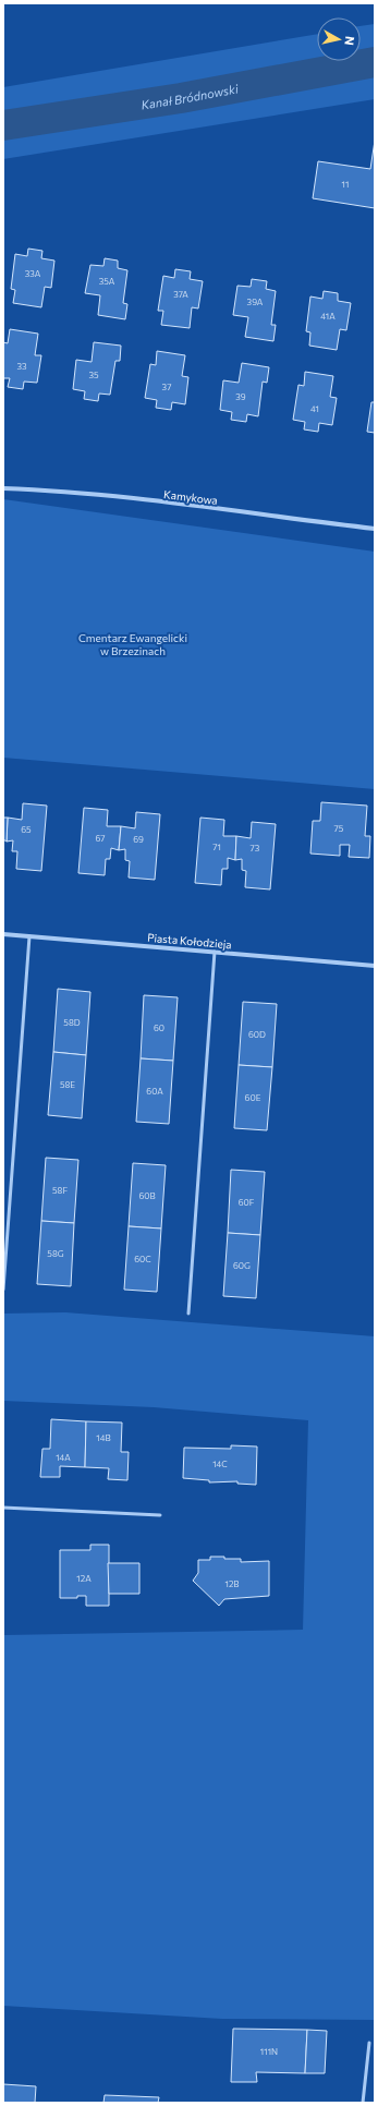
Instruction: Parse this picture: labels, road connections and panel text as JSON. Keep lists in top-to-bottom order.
{
  "streets": {
    "street": ["Kamykowa", "Piasta Kołodzieja"]
  },
  "water": ["Kanał Bródnowski"],
  "parks": ["Cmentarz Ewangelicki w Brzezinach"],
  "house_numbers": [
    "11",
    "33A",
    "35A",
    "37A",
    "39A",
    "41A",
    "33",
    "35",
    "37",
    "39",
    "41",
    "75",
    "65",
    "67",
    "69",
    "71",
    "73",
    "58D",
    "60",
    "60D",
    "58E",
    "60A",
    "60E",
    "58F",
    "60B",
    "60F",
    "58G",
    "60C",
    "60G",
    "14B",
    "14A",
    "14C",
    "12A",
    "12B",
    "111N"
  ],
  "north": "right"
}
